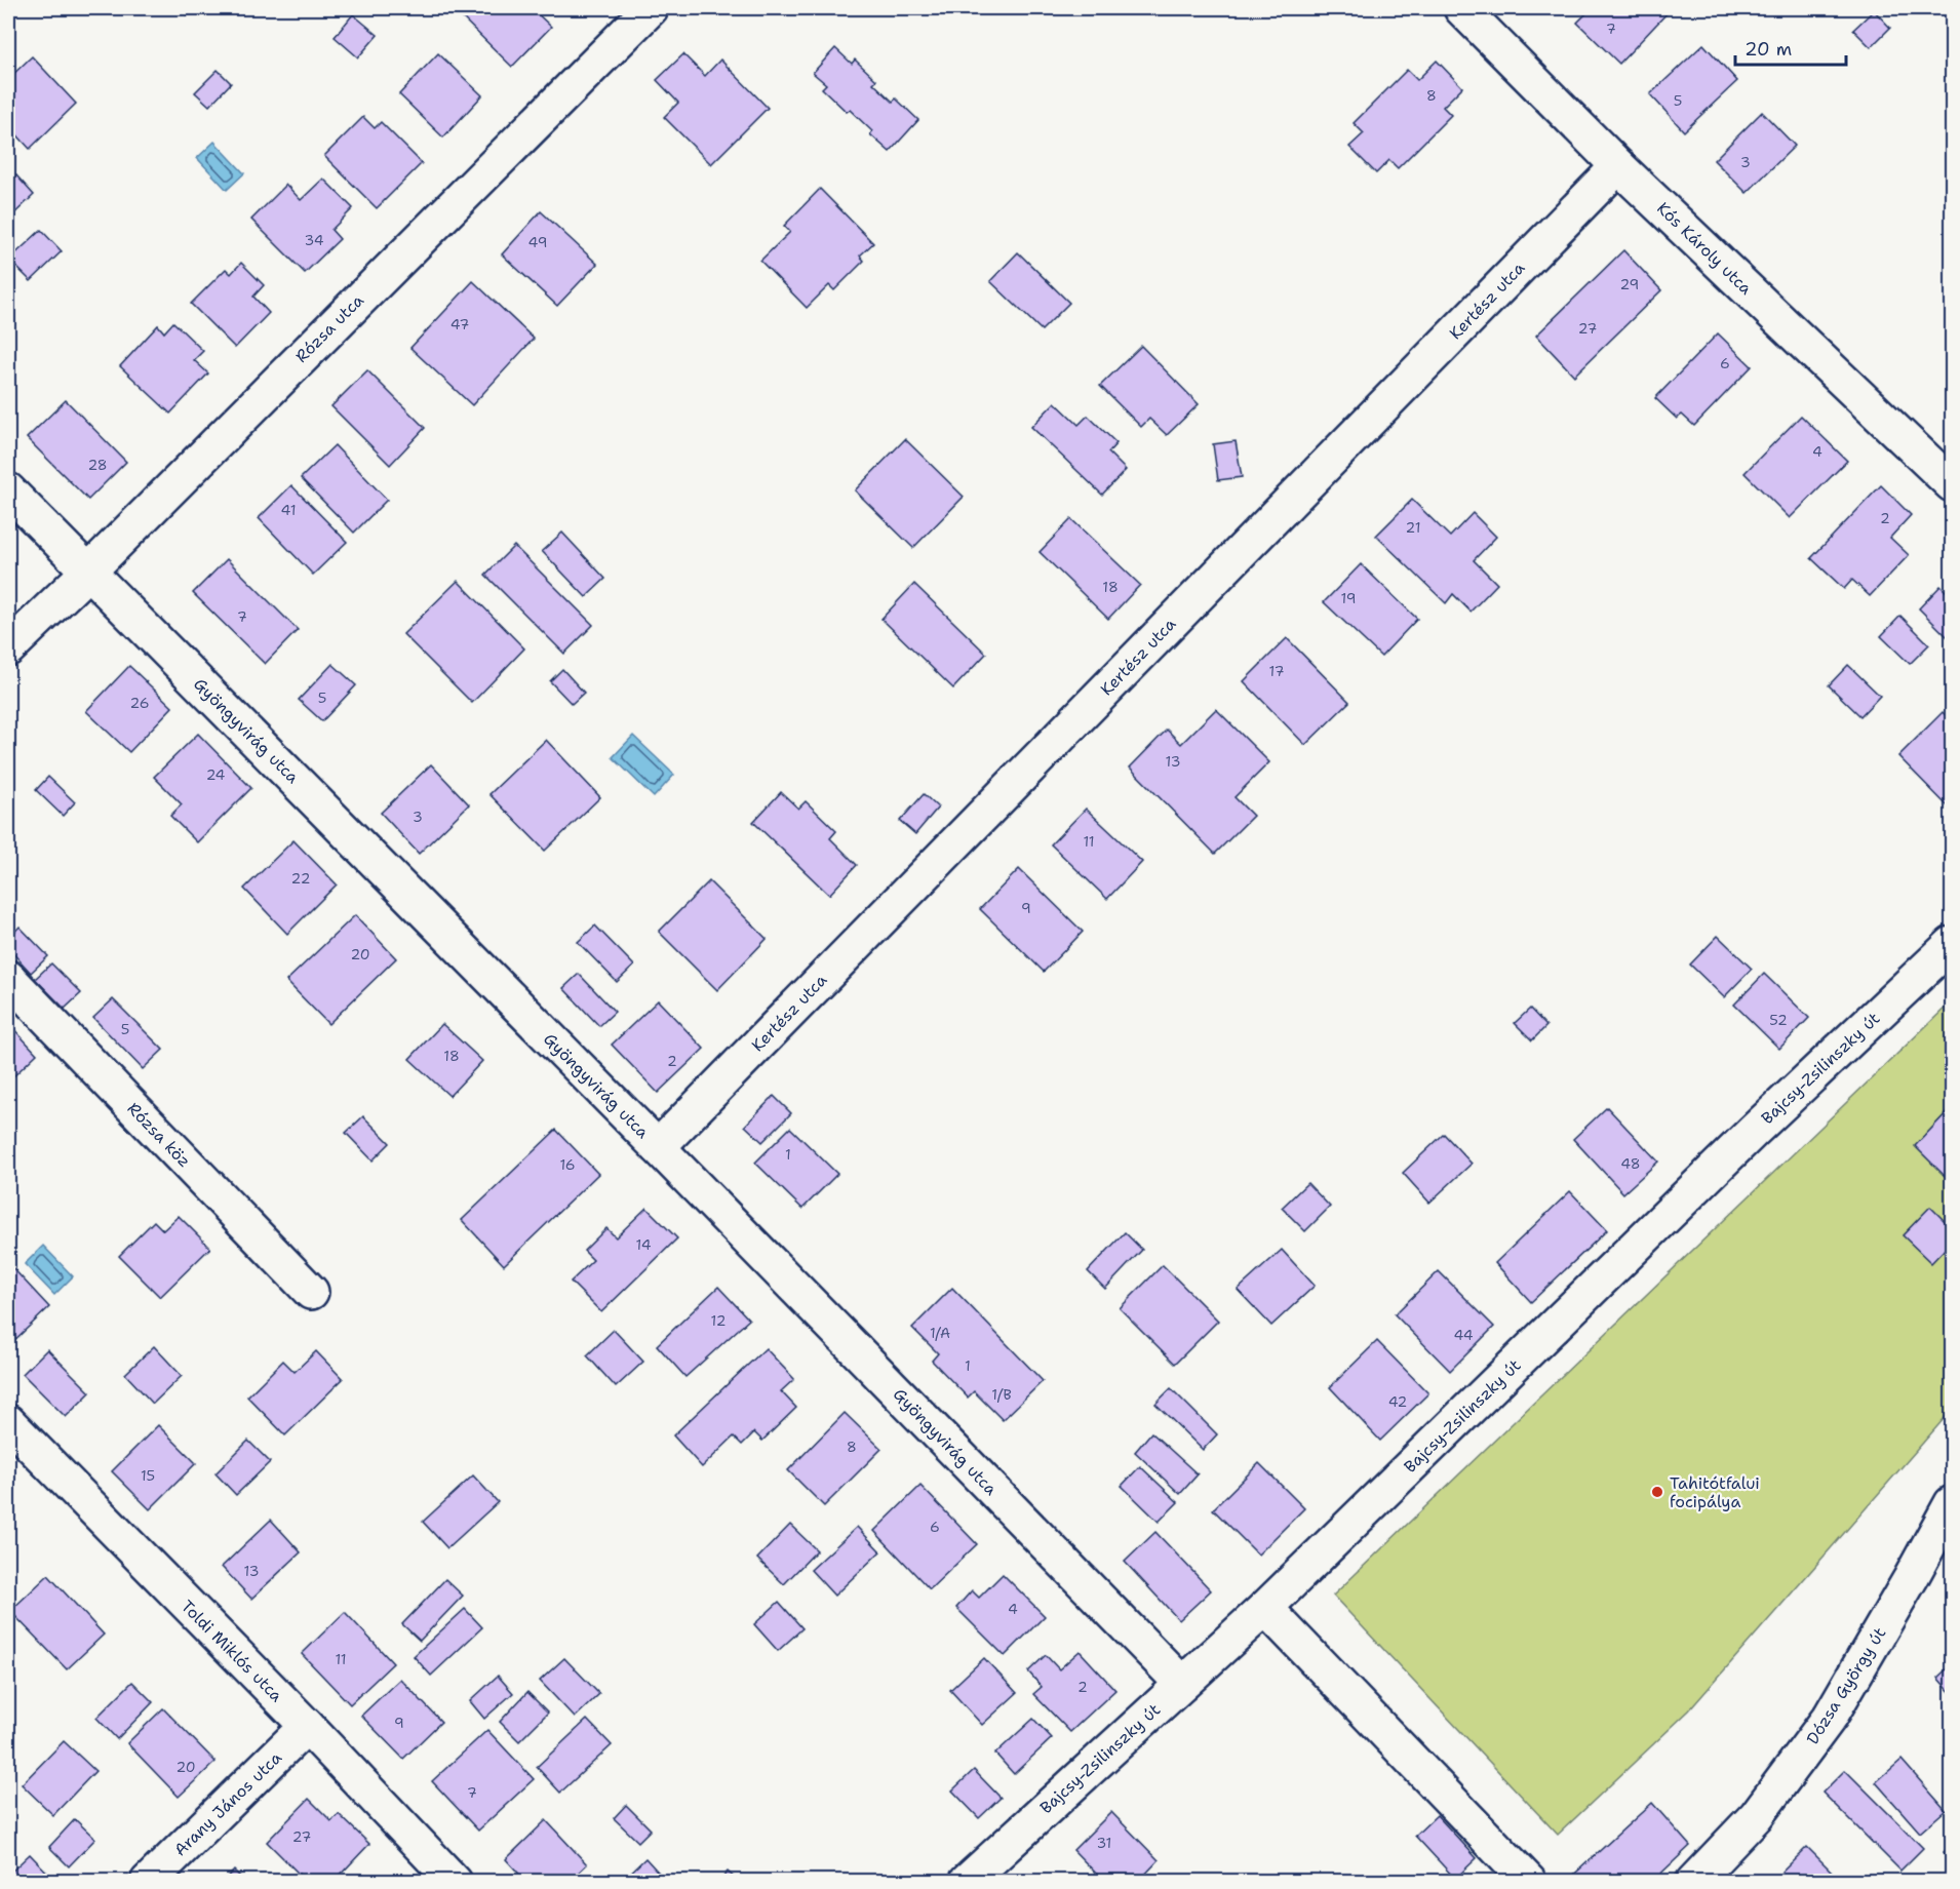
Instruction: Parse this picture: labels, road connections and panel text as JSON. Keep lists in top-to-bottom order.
{
  "streets": {
    "street": [
      "Kós Károly utca",
      "Kertész utca",
      "Rózsa utca",
      "Gyöngyvirág utca",
      "Bajcsy-Zsilinszky út",
      "Rózsa köz",
      "Toldi Miklós utca",
      "Dózsa György út",
      "Arany János utca"
    ]
  },
  "crossings": [
    ["Kós Károly utca", "Kertész utca"],
    ["Kertész utca", "Gyöngyvirág utca"],
    ["Rózsa utca", "Gyöngyvirág utca"],
    ["Gyöngyvirág utca", "Bajcsy-Zsilinszky út"],
    ["Toldi Miklós utca", "Arany János utca"]
  ],
  "places": ["Tahitótfalui focipálya"],
  "house_numbers": [
    "7",
    "8",
    "5",
    "3",
    "34",
    "49",
    "29",
    "47",
    "27",
    "6",
    "4",
    "28",
    "41",
    "2",
    "21",
    "18",
    "19",
    "7",
    "17",
    "5",
    "26",
    "13",
    "24",
    "3",
    "11",
    "22",
    "9",
    "20",
    "52",
    "5",
    "18",
    "2",
    "1",
    "48",
    "16",
    "14",
    "12",
    "1/A",
    "44",
    "1",
    "1/B",
    "42",
    "8",
    "15",
    "6",
    "13",
    "4",
    "11",
    "2",
    "9",
    "20",
    "7",
    "27",
    "31"
  ],
  "scale_bar": "20 m"
}
